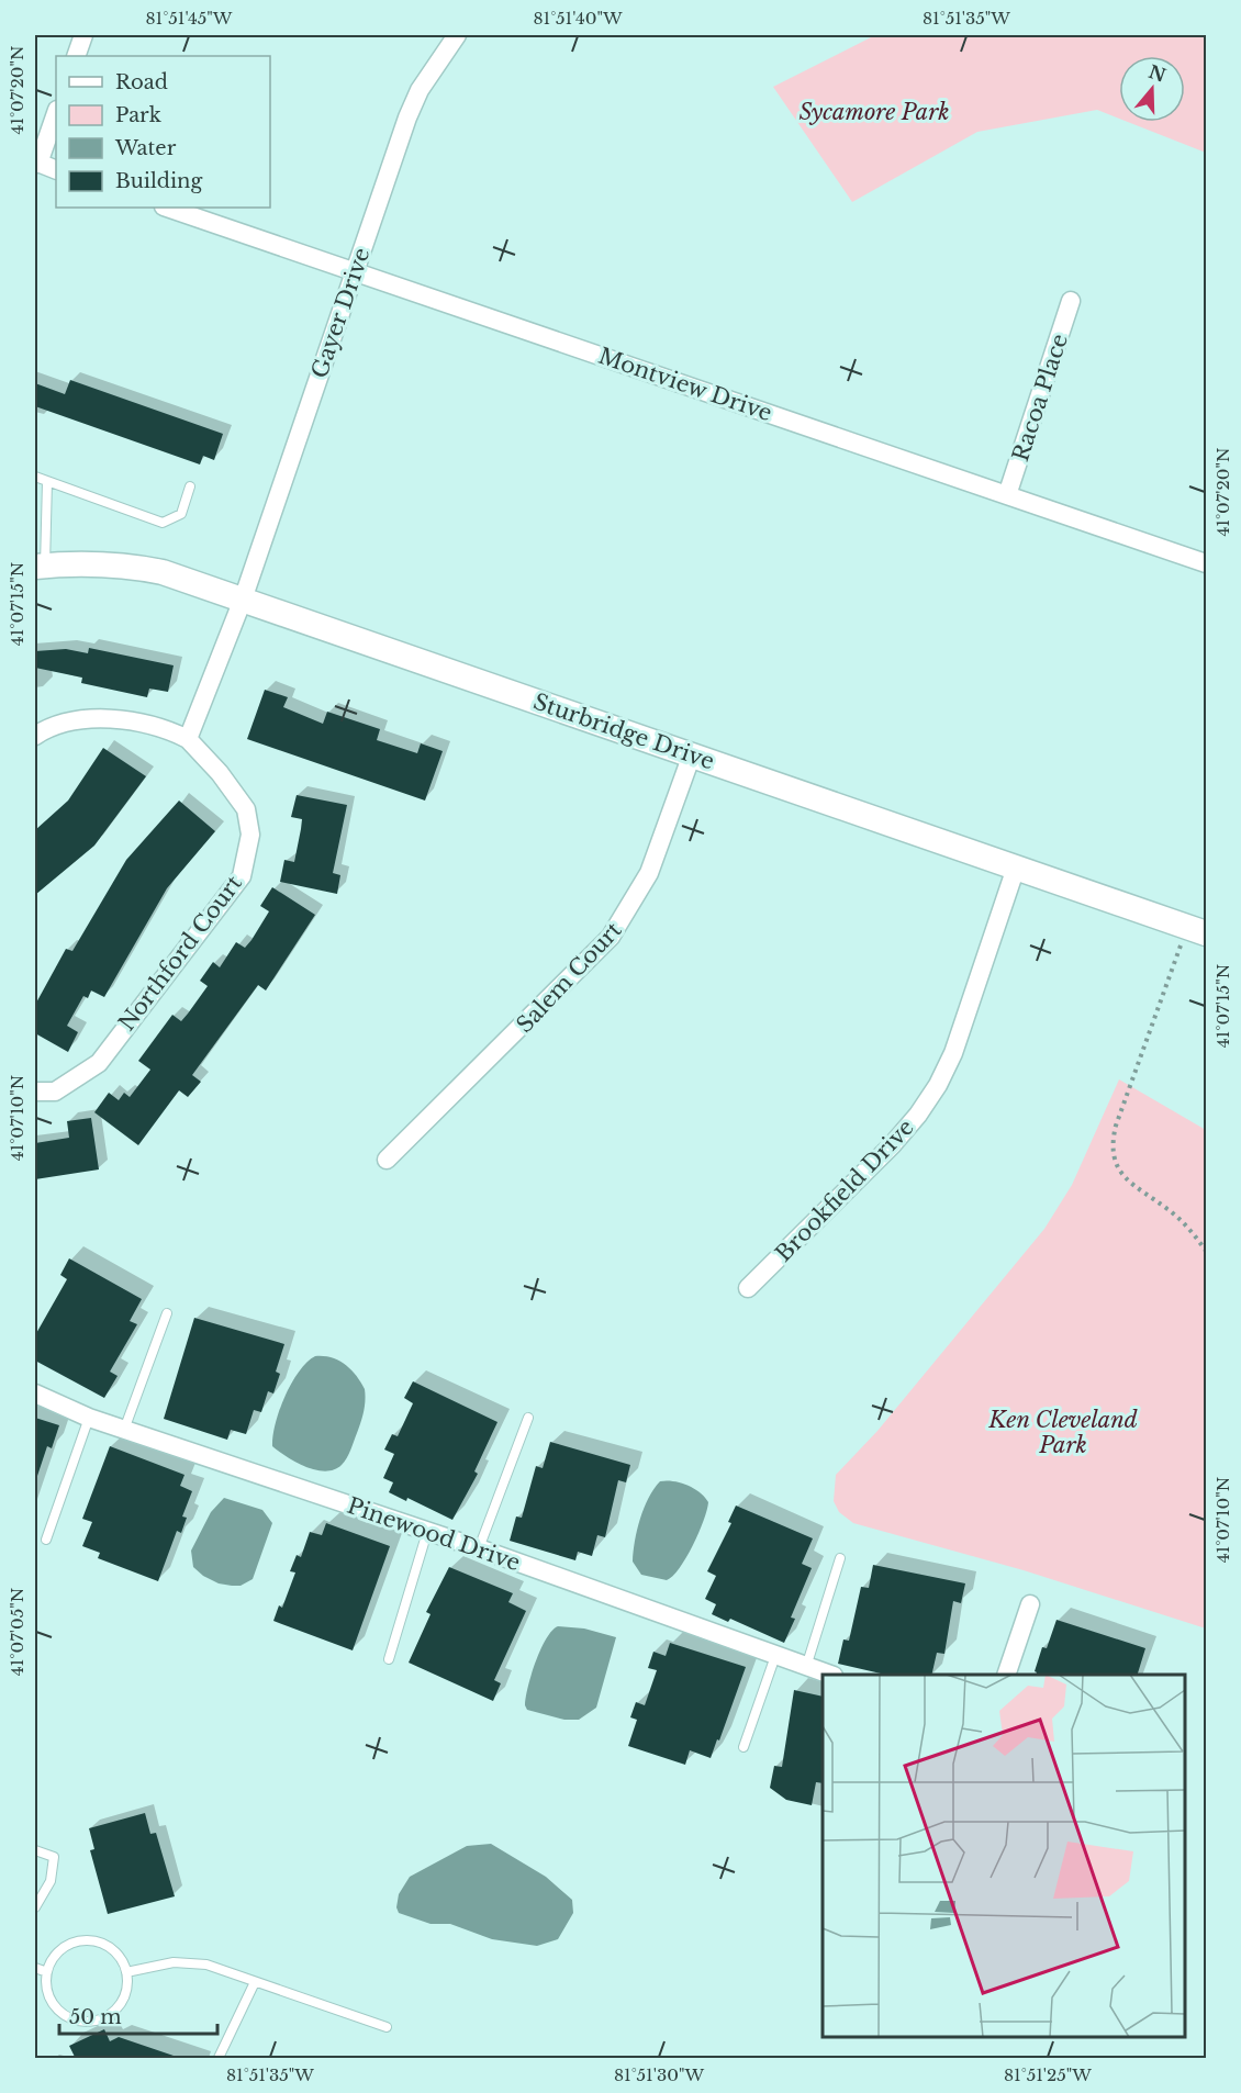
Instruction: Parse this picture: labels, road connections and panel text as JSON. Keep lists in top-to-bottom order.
{
  "streets": {
    "street": [
      "Gayer Drive",
      "Montview Drive",
      "Racoa Place",
      "Sturbridge Drive",
      "Northford Court",
      "Salem Court",
      "Brookfield Drive",
      "Pinewood Drive"
    ]
  },
  "crossings": [
    ["Gayer Drive", "Montview Drive"],
    ["Gayer Drive", "Sturbridge Drive"],
    ["Montview Drive", "Racoa Place"],
    ["Sturbridge Drive", "Salem Court"],
    ["Sturbridge Drive", "Brookfield Drive"]
  ],
  "parks": ["Sycamore Park", "Ken Cleveland Park"],
  "legend": [
    "Road",
    "Park",
    "Water",
    "Building"
  ],
  "scale_bar": "50 m",
  "north": "top",
  "coordinates": [
    "81°51'45\"W",
    "81°51'40\"W",
    "81°51'35\"W",
    "41°07'20\"N",
    "41°07'15\"N",
    "41°07'10\"N",
    "41°07'05\"N",
    "81°51'30\"W",
    "81°51'25\"W"
  ]
}
